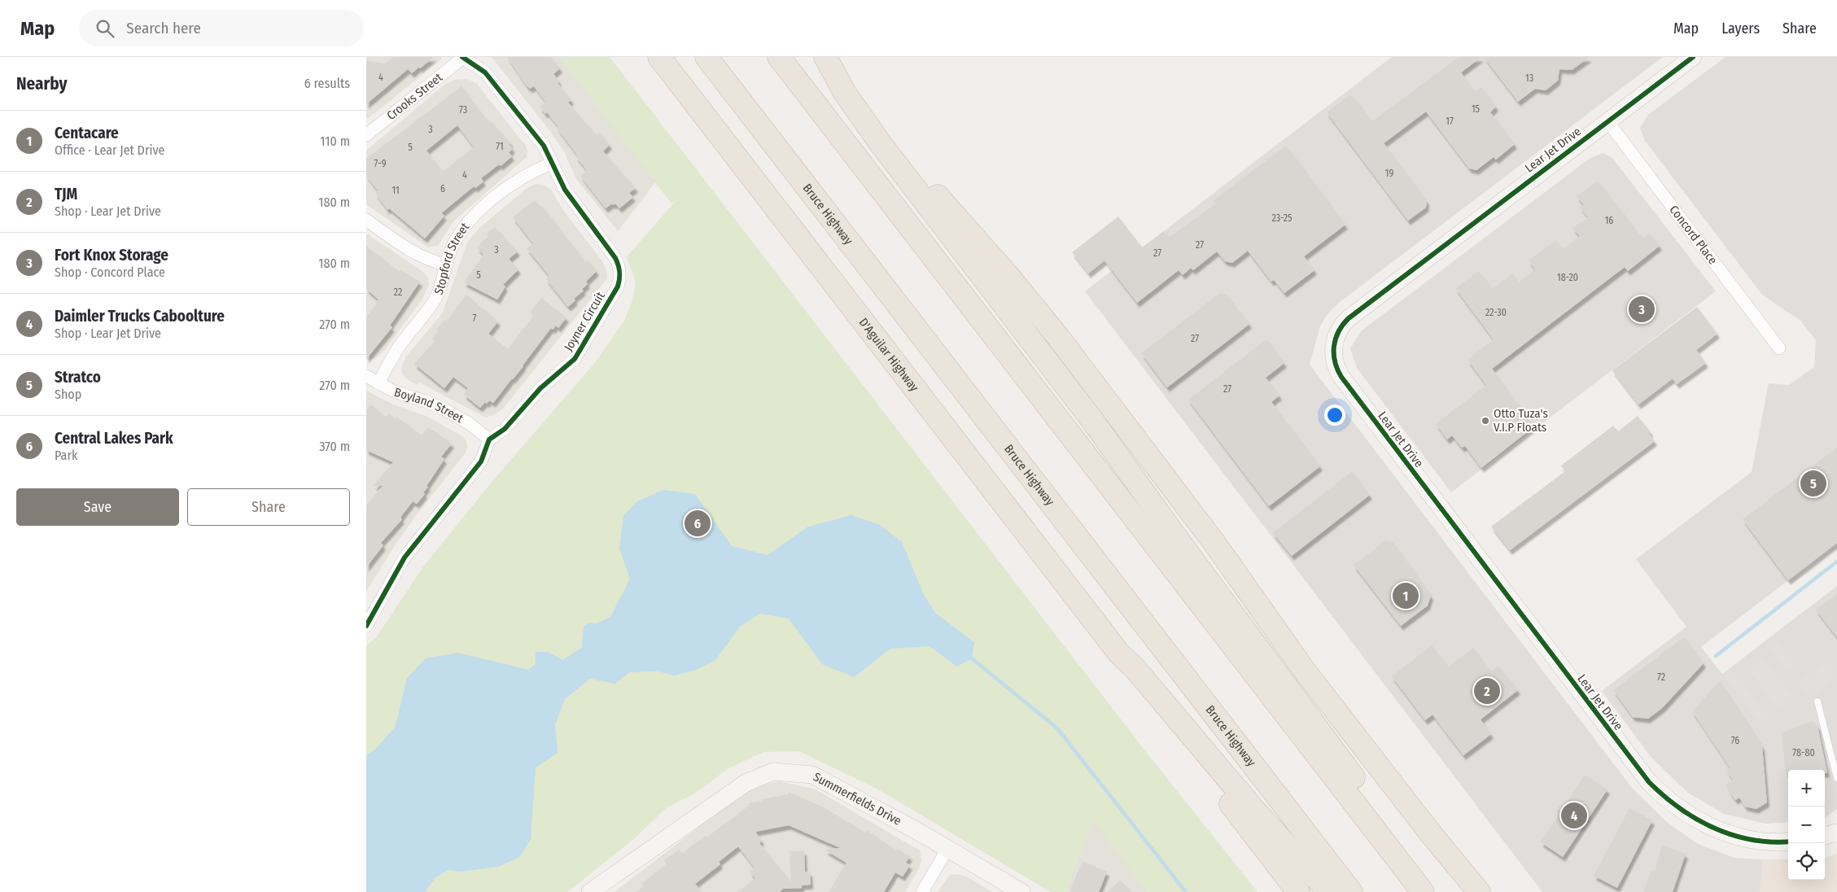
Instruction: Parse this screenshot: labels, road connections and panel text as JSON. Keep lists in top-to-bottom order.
{
  "streets": {
    "highway": ["Bruce Highway", "D'Aguilar Highway"],
    "street": [
      "Crooks Street",
      "Lear Jet Drive",
      "Concord Place",
      "Stopford Street",
      "Joyner Circuit",
      "Boyland Street",
      "Summerfields Drive"
    ]
  },
  "crossings": [
    ["Crooks Street", "Joyner Circuit"],
    ["Lear Jet Drive", "Concord Place"],
    ["Stopford Street", "Joyner Circuit"],
    ["Stopford Street", "Boyland Street"],
    ["Joyner Circuit", "Boyland Street"]
  ],
  "places": ["Otto Tuza's V.I.P Floats"],
  "house_numbers": [
    "4",
    "13",
    "15",
    "73",
    "17",
    "3",
    "71",
    "5",
    "7-9",
    "19",
    "4",
    "6",
    "11",
    "23-25",
    "16",
    "27",
    "3",
    "27",
    "5",
    "18-20",
    "22",
    "22-30",
    "7",
    "27",
    "27",
    "72",
    "76",
    "78-80"
  ],
  "page": {
    "header": "Map",
    "search": "Search here",
    "nav": ["Map", "Layers", "Share"],
    "heading": ["Nearby", "6 results"],
    "list": [
      {
        "mark": "1",
        "name": "Centacare",
        "note": "Office · Lear Jet Drive",
        "value": "110 m"
      },
      {
        "mark": "2",
        "name": "TJM",
        "note": "Shop · Lear Jet Drive",
        "value": "180 m"
      },
      {
        "mark": "3",
        "name": "Fort Knox Storage",
        "note": "Shop · Concord Place",
        "value": "180 m"
      },
      {
        "mark": "4",
        "name": "Daimler Trucks Caboolture",
        "note": "Shop · Lear Jet Drive",
        "value": "270 m"
      },
      {
        "mark": "5",
        "name": "Stratco",
        "note": "Shop",
        "value": "270 m"
      },
      {
        "mark": "6",
        "name": "Central Lakes Park",
        "note": "Park",
        "value": "370 m"
      }
    ],
    "pins": [
      "3",
      "5",
      "6",
      "1",
      "2",
      "4"
    ],
    "buttons": ["Save", "Share"],
    "map_buttons": ["+", "−"]
  }
}
